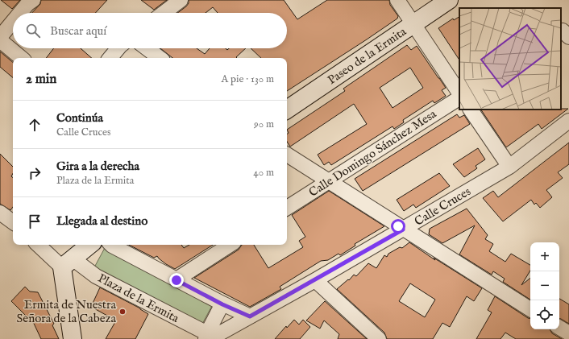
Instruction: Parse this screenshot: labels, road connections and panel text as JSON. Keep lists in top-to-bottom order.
{
  "streets": {
    "street": [
      "Paseo de la Ermita",
      "Calle Domingo Sánchez Mesa",
      "Calle Cruces",
      "Plaza de la Ermita"
    ]
  },
  "crossings": [
    ["Calle Cruces", "Plaza de la Ermita"]
  ],
  "places": ["Ermita de Nuestra Señora de la Cabeza"],
  "page": {
    "search": "Buscar aquí",
    "heading": ["2 min", "A pie · 130 m"],
    "list": [
      ["Continúa", "Calle Cruces", "90 m"],
      ["Gira a la derecha", "Plaza de la Ermita", "40 m"],
      "Llegada al destino"
    ],
    "map_buttons": ["+", "−"]
  }
}
